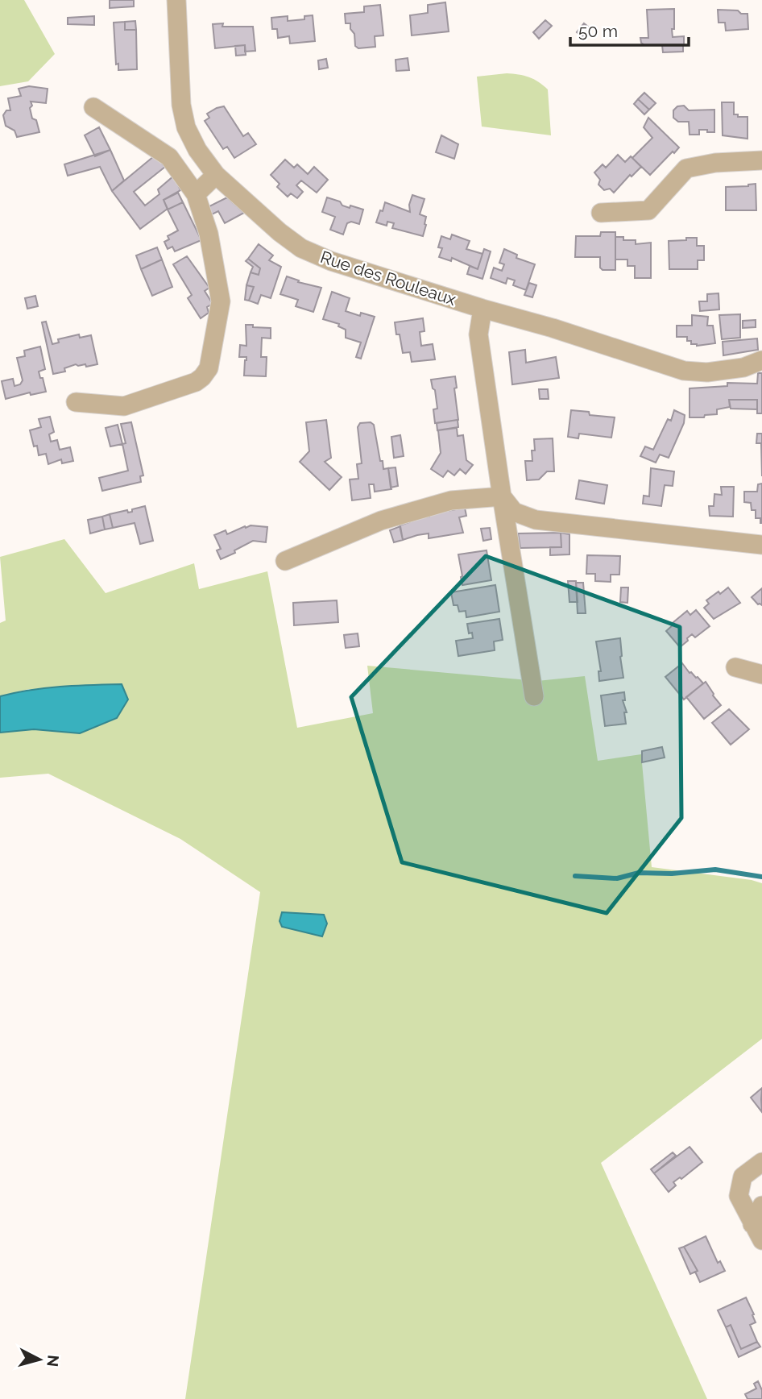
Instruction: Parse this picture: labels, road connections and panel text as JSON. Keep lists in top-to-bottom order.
{
  "streets": {
    "street": ["Rue des Rouleaux"]
  },
  "scale_bar": "50 m",
  "north": "right"
}
